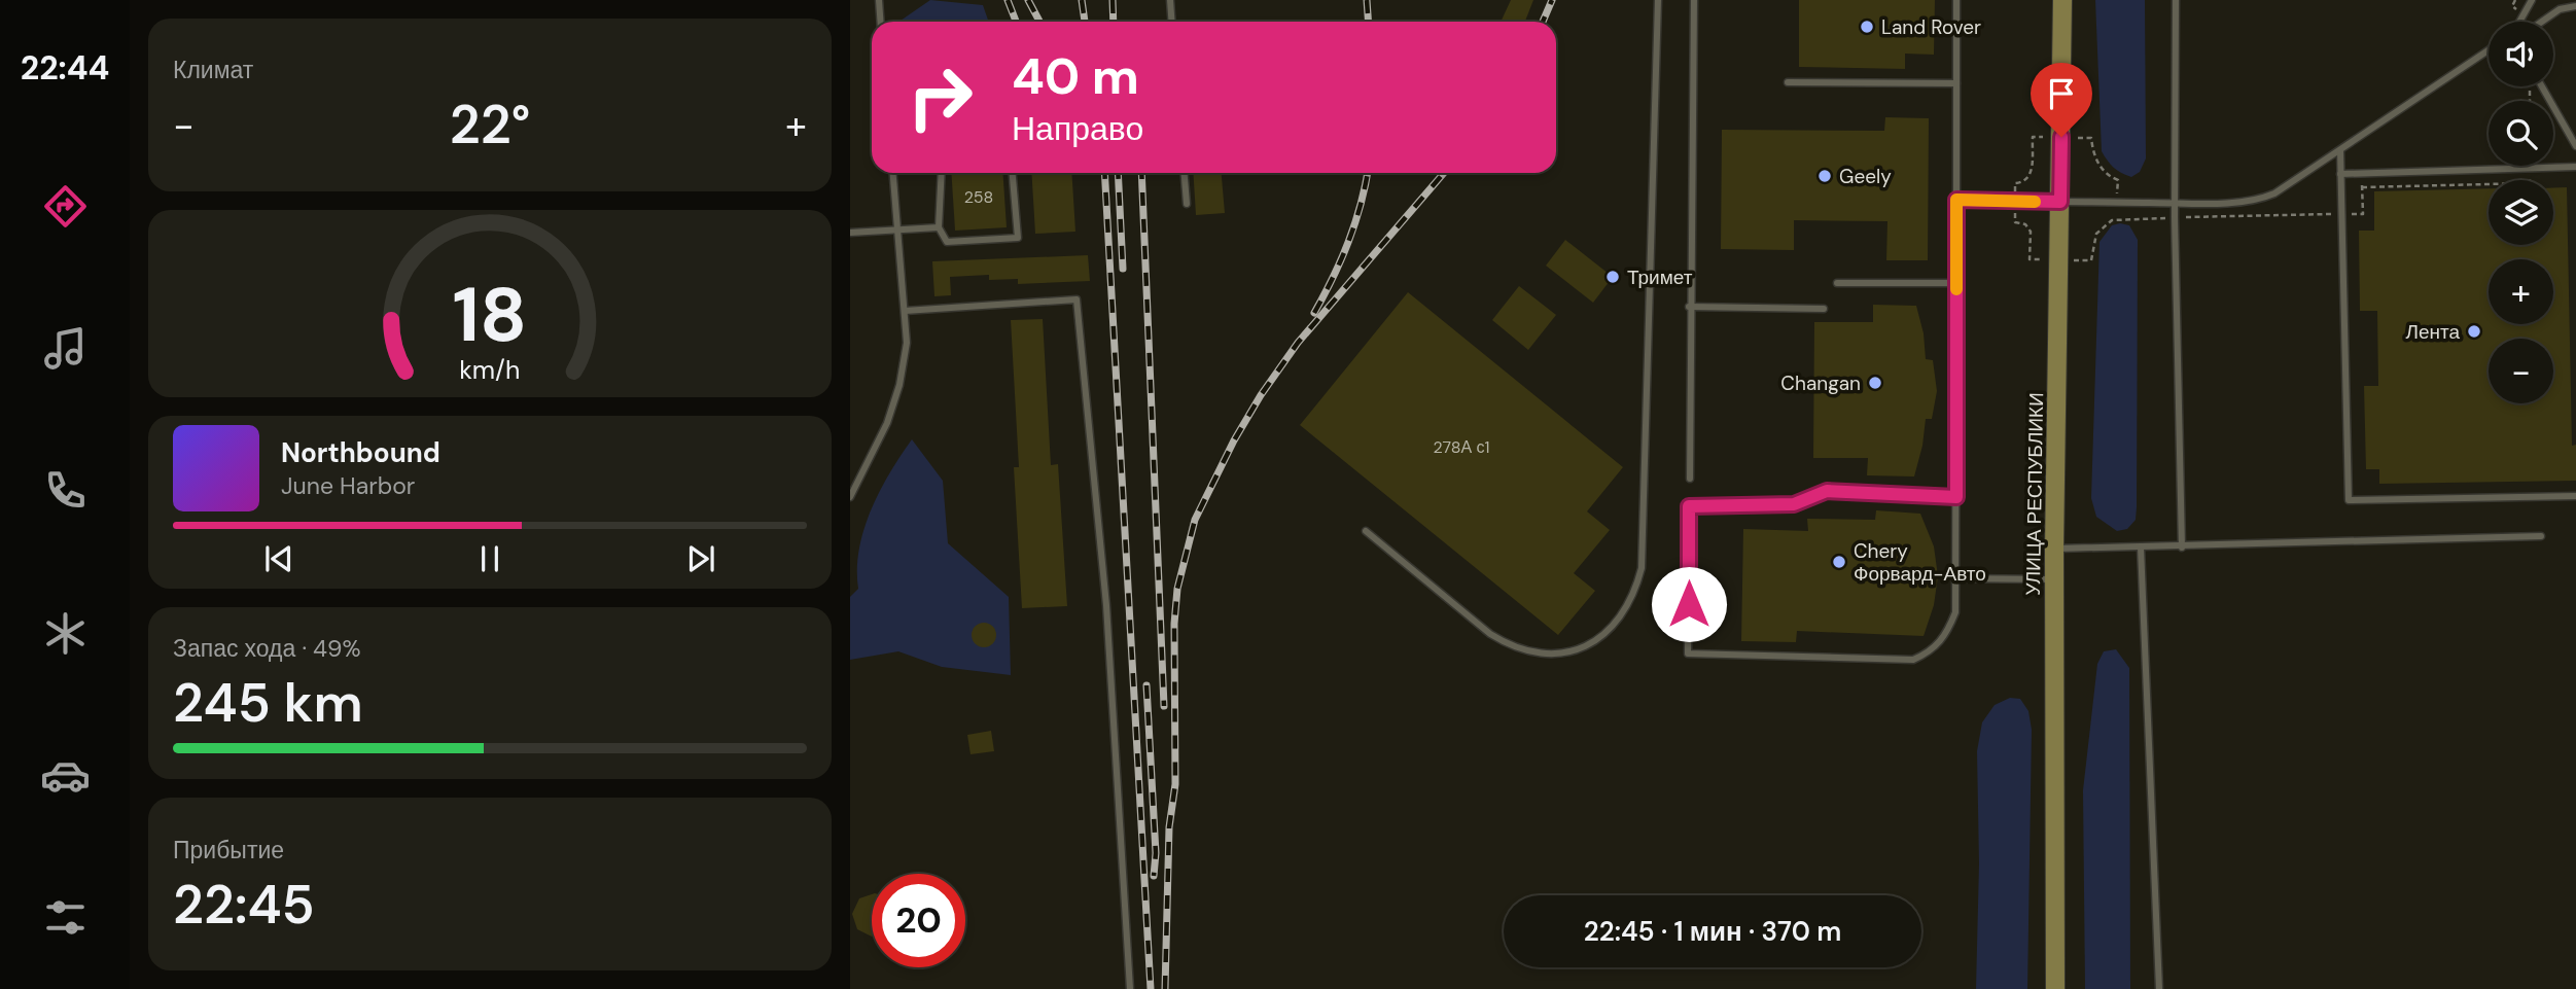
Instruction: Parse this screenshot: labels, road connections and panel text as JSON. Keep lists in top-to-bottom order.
{
  "streets": {
    "main road": ["УЛИЦА РЕСПУБЛИКИ"]
  },
  "places": [
    "Land Rover",
    "Geely",
    "Тримет",
    "Лента",
    "Changan",
    "Chery Форвард-Авто"
  ],
  "house_numbers": ["258", "278А с1"],
  "page": {
    "tabs": "22:44",
    "tile": [
      "Климат",
      ["Запас хода · 49%", "245 km"],
      ["Прибытие", "22:45"]
    ],
    "map_buttons": ["+", "−"],
    "turn": ["40 m", "Направо"],
    "heat": ["−", "22°", "+"],
    "song": ["Northbound", "June Harbor"],
    "limit": "20",
    "trip": "22:45 · 1 мин · 370 m",
    "gauge": ["18", "km/h"]
  }
}
